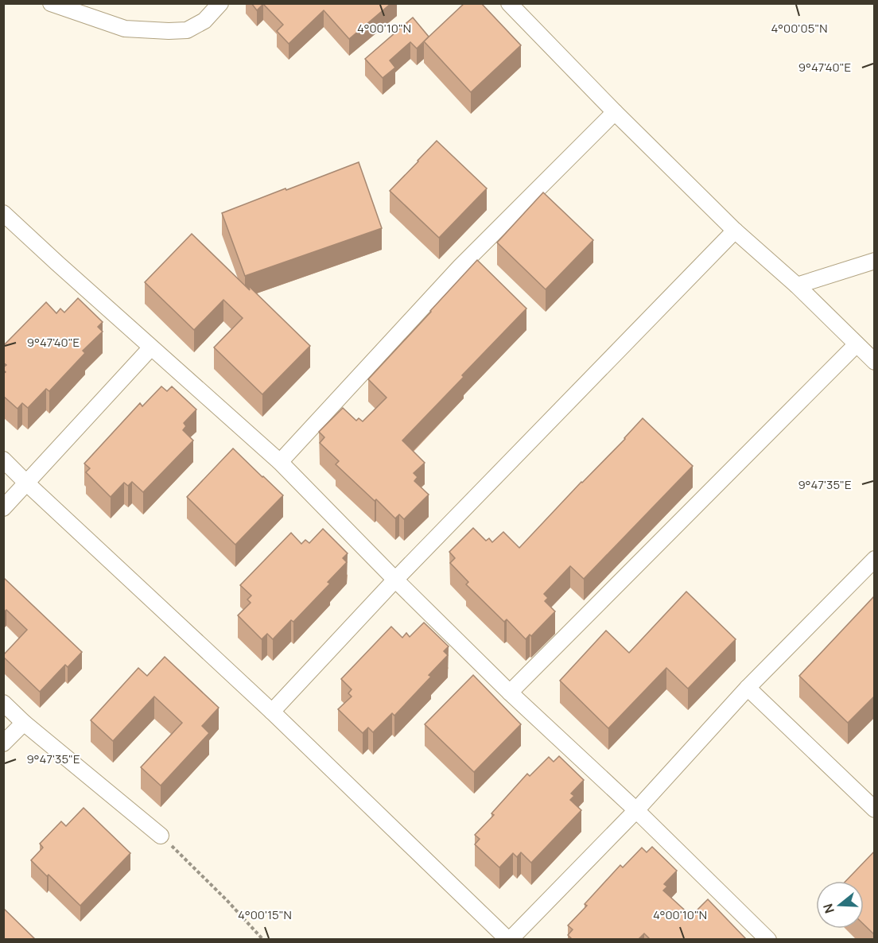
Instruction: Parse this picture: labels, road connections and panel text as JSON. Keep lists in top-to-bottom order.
{
  "north": "left",
  "coordinates": [
    "4°00'10\"N",
    "4°00'05\"N",
    "9°47'40\"E",
    "9°47'35\"E",
    "4°00'15\"N"
  ]
}
